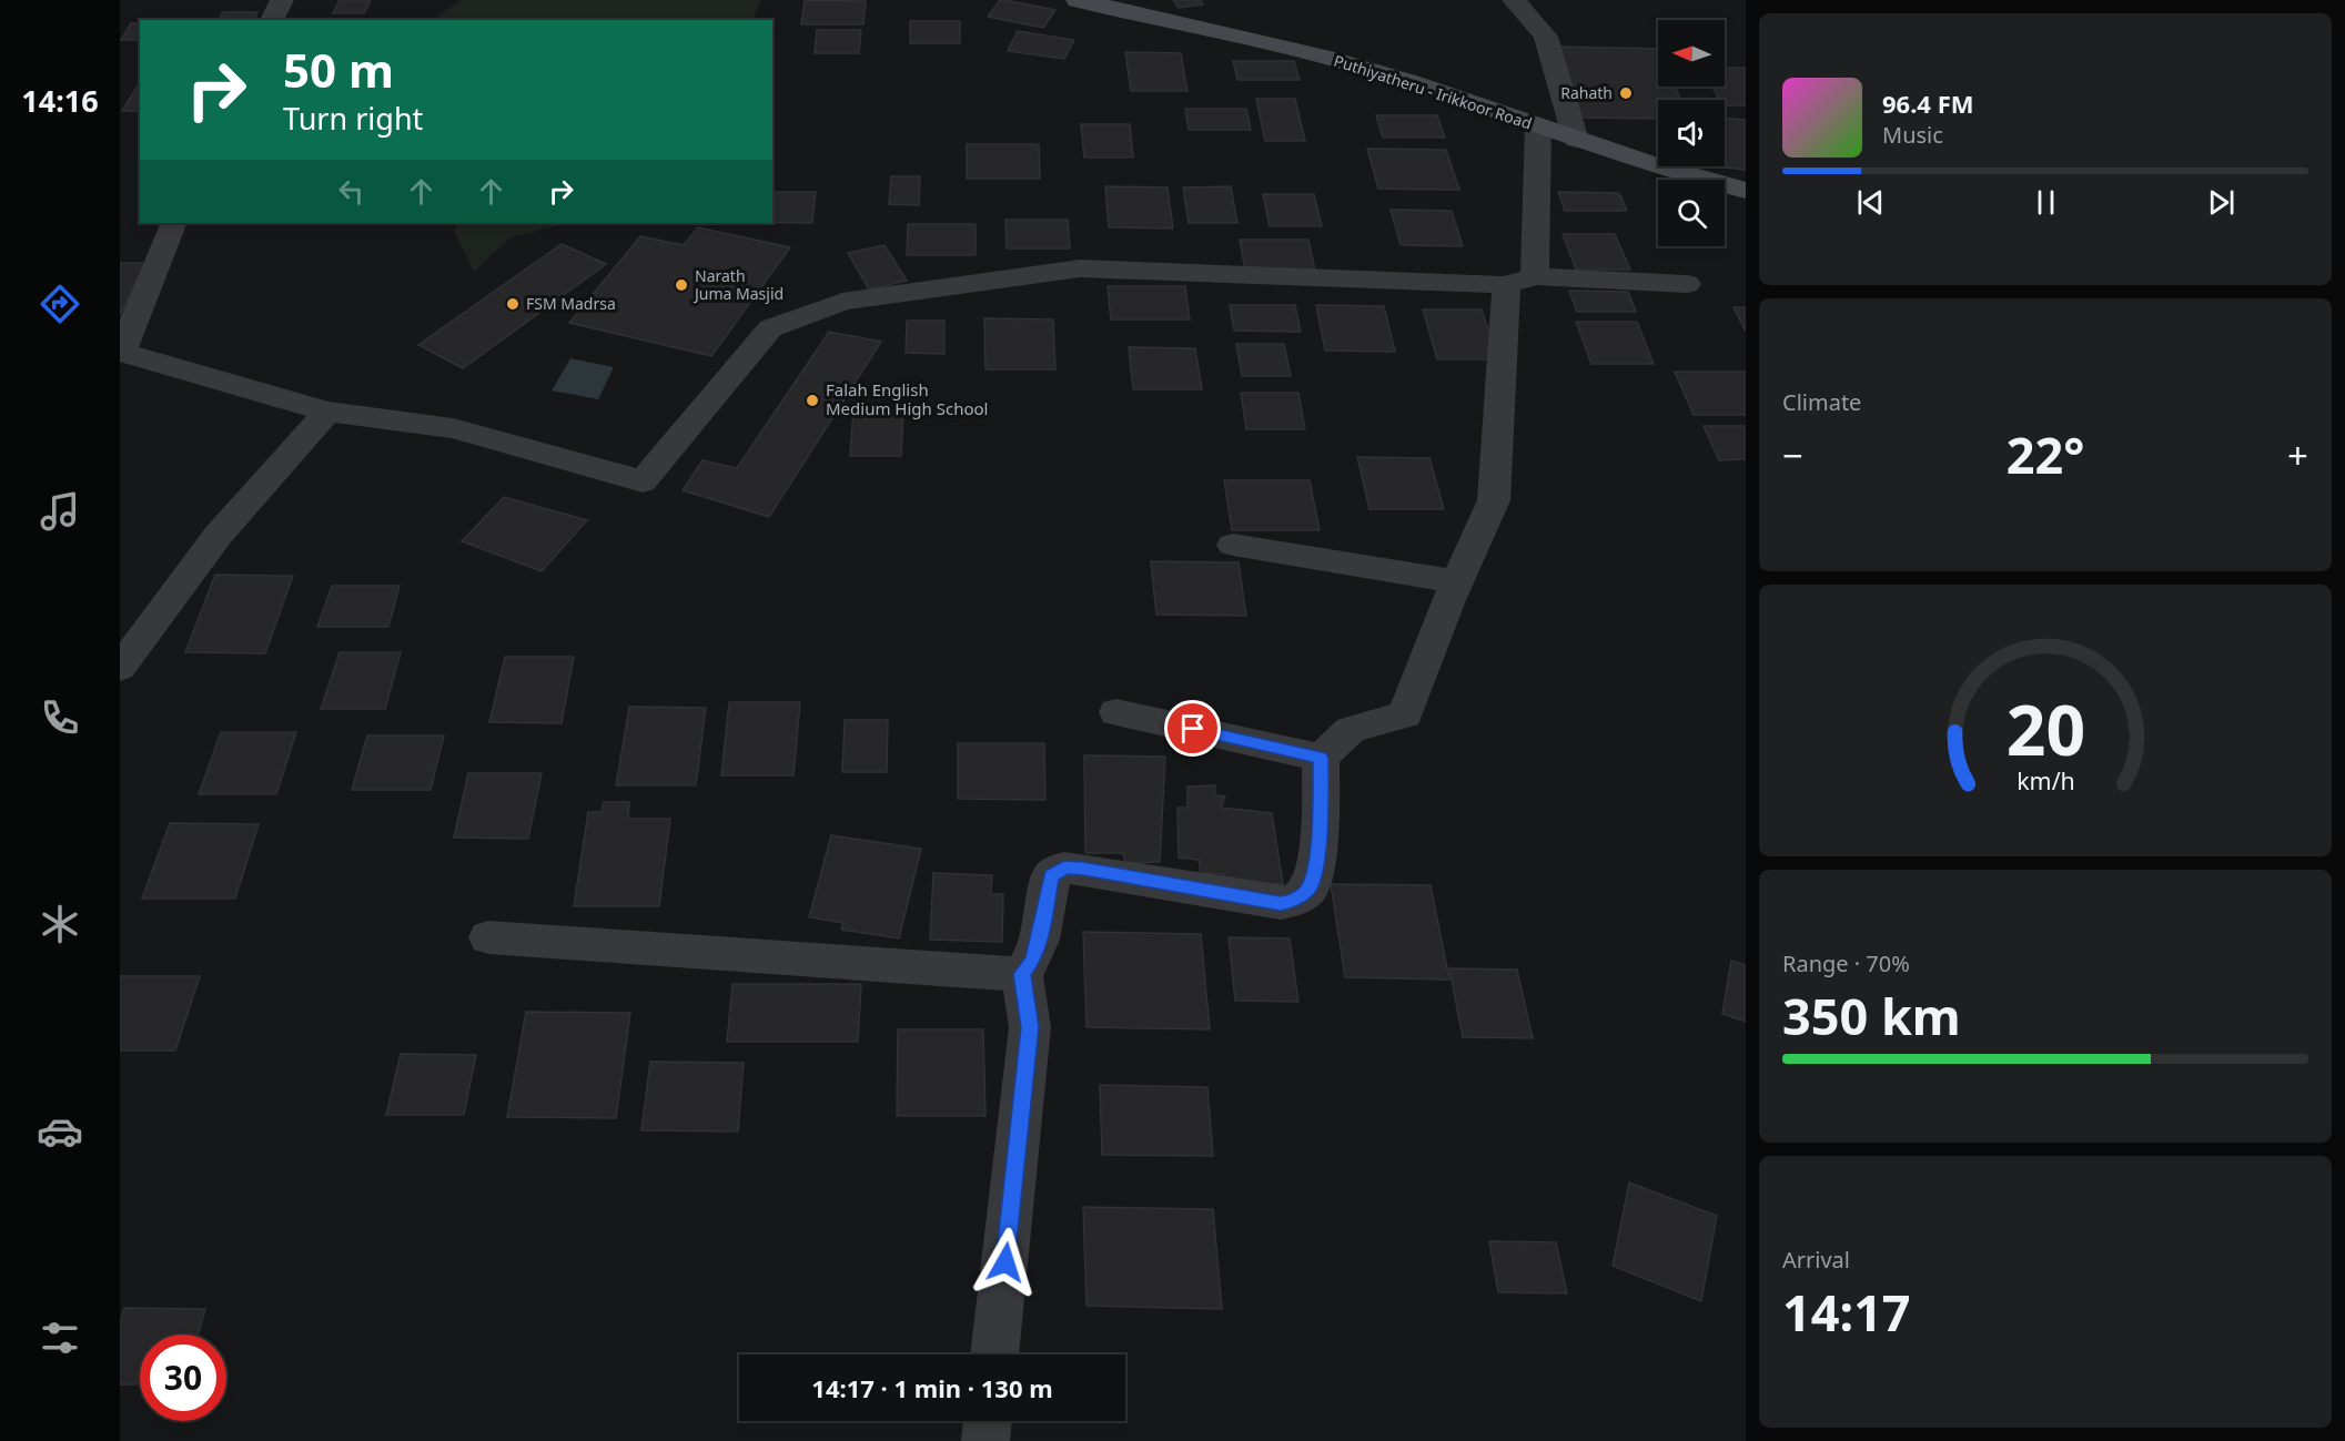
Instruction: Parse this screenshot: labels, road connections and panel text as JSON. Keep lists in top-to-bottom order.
{
  "streets": {
    "main road": ["Puthiyatheru - Irikkoor Road"]
  },
  "places": [
    "Rahath",
    "Narath Juma Masjid",
    "FSM Madrsa",
    "Falah English Medium High School"
  ],
  "north": "left",
  "page": {
    "tabs": "14:16",
    "turn": ["50 m", "Turn right"],
    "song": ["96.4 FM", "Music"],
    "tile": [
      "Climate",
      ["Range · 70%", "350 km"],
      ["Arrival", "14:17"]
    ],
    "heat": ["−", "22°", "+"],
    "limit": "30",
    "trip": "14:17 · 1 min · 130 m",
    "gauge": ["20", "km/h"]
  }
}
